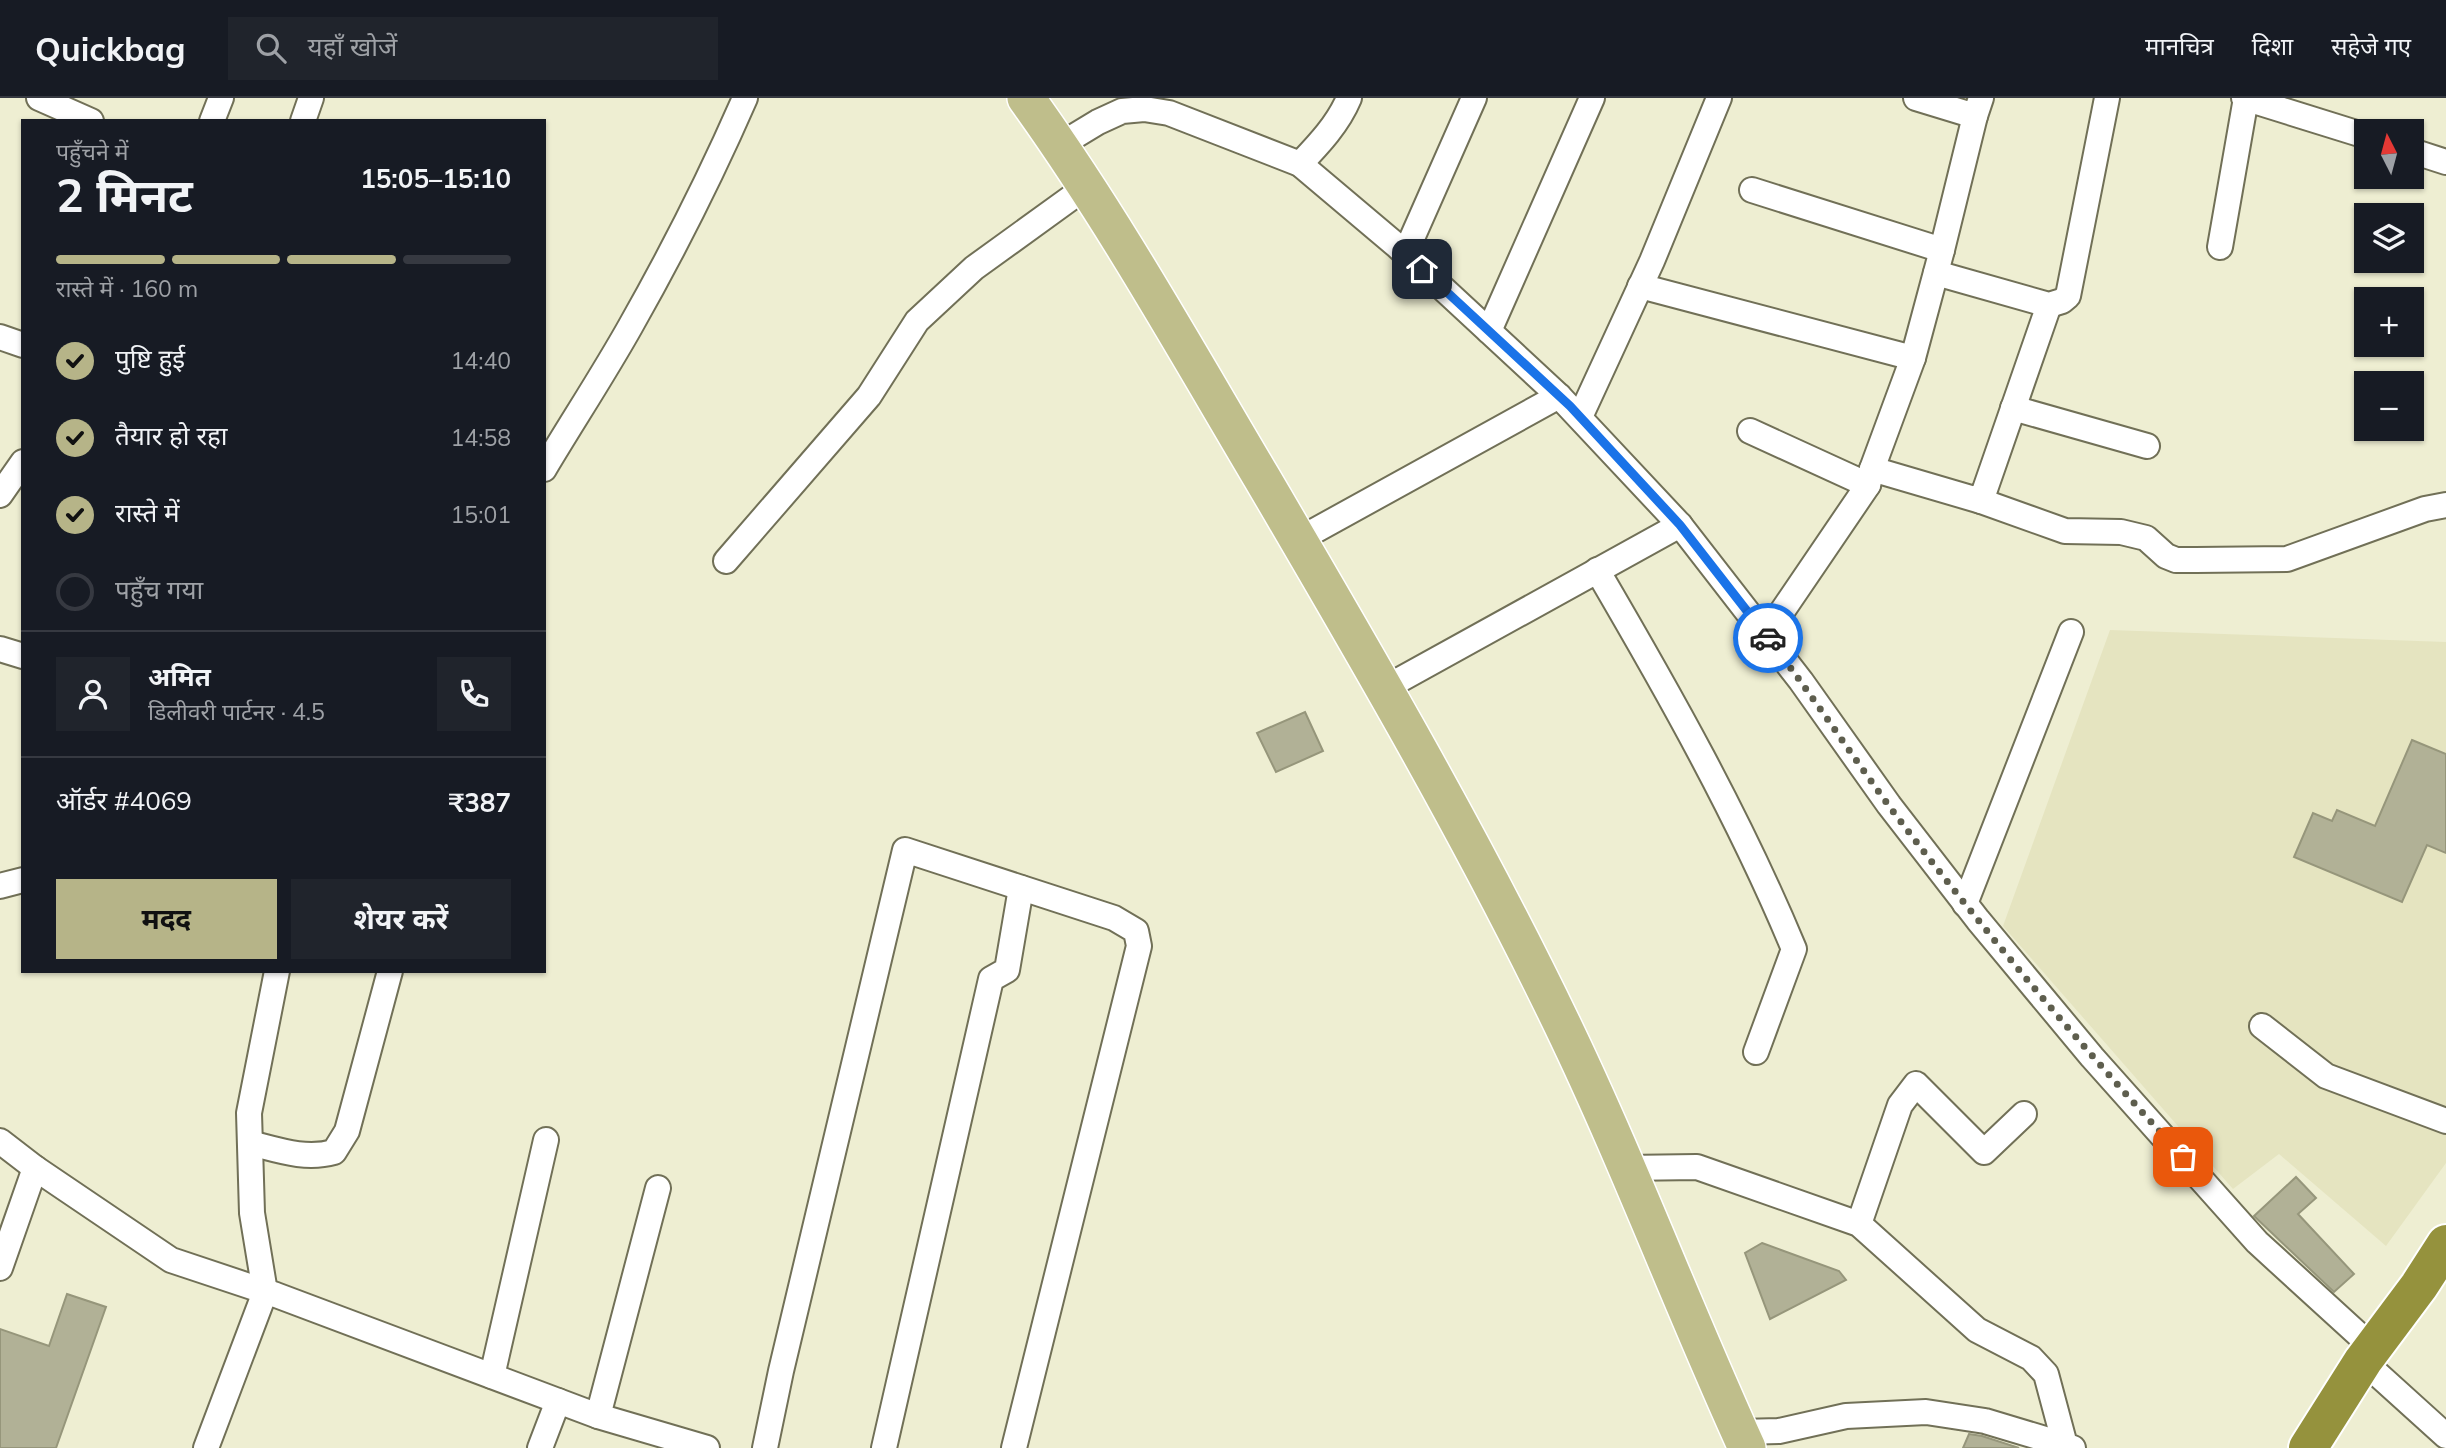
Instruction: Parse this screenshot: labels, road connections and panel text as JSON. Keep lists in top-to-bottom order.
{
  "north": "top",
  "page": {
    "header": "Quickbag",
    "search": "यहाँ खोजें",
    "nav": ["मानचित्र", "दिशा", "सहेजे गए"],
    "map_buttons": ["+", "−"],
    "heading": ["2 मिनट", "पहुँचने में", "15:05–15:10"],
    "panel": [
      "अमित",
      "डिलीवरी पार्टनर · 4.5",
      "ऑर्डर #4069",
      "₹387"
    ],
    "bar": "रास्ते में · 160 m",
    "list": [
      ["पुष्टि हुई", "14:40"],
      ["तैयार हो रहा", "14:58"],
      ["रास्ते में", "15:01"],
      "पहुँच गया"
    ],
    "buttons": ["मदद", "शेयर करें"]
  }
}
